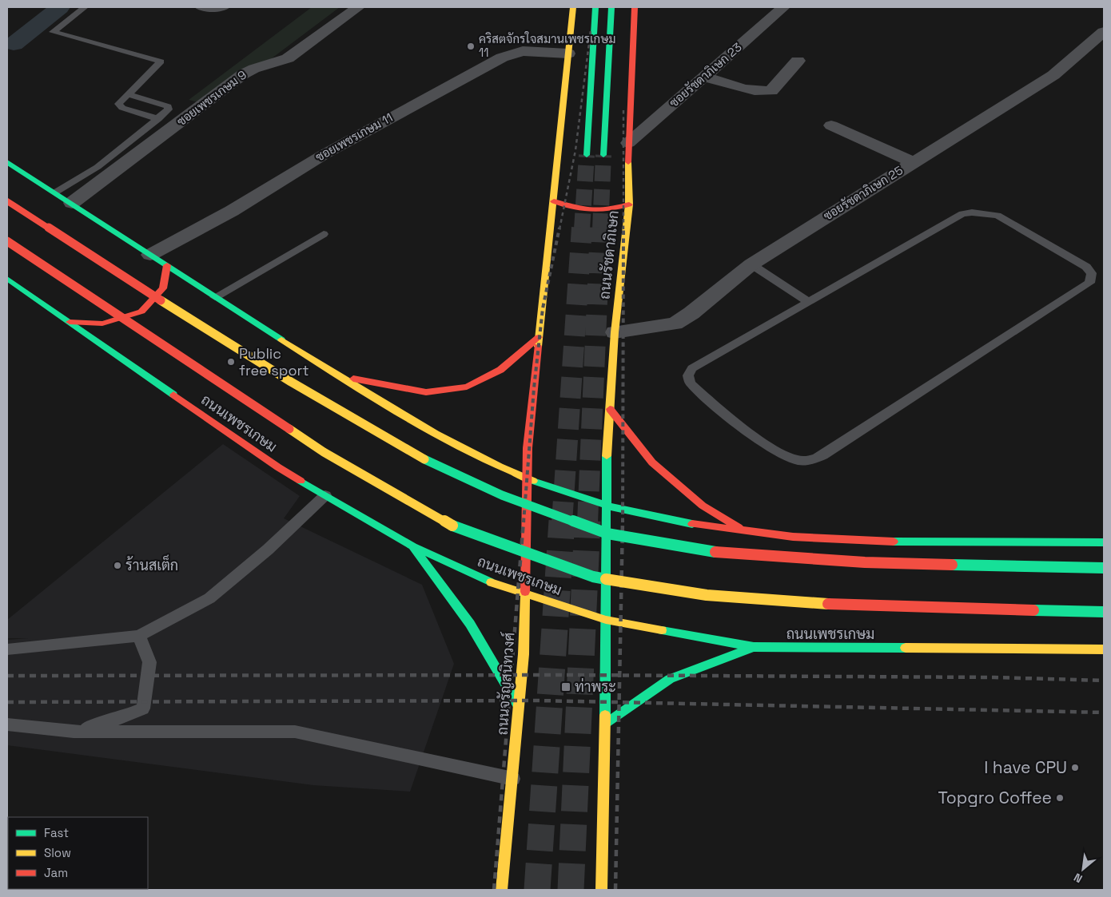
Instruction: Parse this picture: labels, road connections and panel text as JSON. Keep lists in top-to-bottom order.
{
  "streets": {
    "main road": ["ถนนรัชดาภิเษก", "ถนนเพชรเกษม", "ถนนจรัญสนิทวงศ์"],
    "street": [
      "ซอยรัชดาภิเษก 23",
      "ซอยเพชรเกษม 9",
      "ซอยเพชรเกษม 11",
      "ซอยรัชดาภิเษก 25"
    ]
  },
  "crossings": [
    ["ซอยรัชดาภิเษก 23", "ถนนรัชดาภิเษก"],
    ["ซอยรัชดาภิเษก 25", "ถนนรัชดาภิเษก"],
    ["ถนนเพชรเกษม", "ถนนจรัญสนิทวงศ์"]
  ],
  "places": {
    "other": [
      "คริสตจักรใจสมานเพชรเกษม 11",
      "Public free sport",
      "ร้านสเต็ก",
      "I have CPU",
      "Topgro Coffee"
    ],
    "transit": ["ท่าพระ"]
  },
  "legend": ["Fast", "Slow", "Jam"],
  "north": "bottom left"
}
